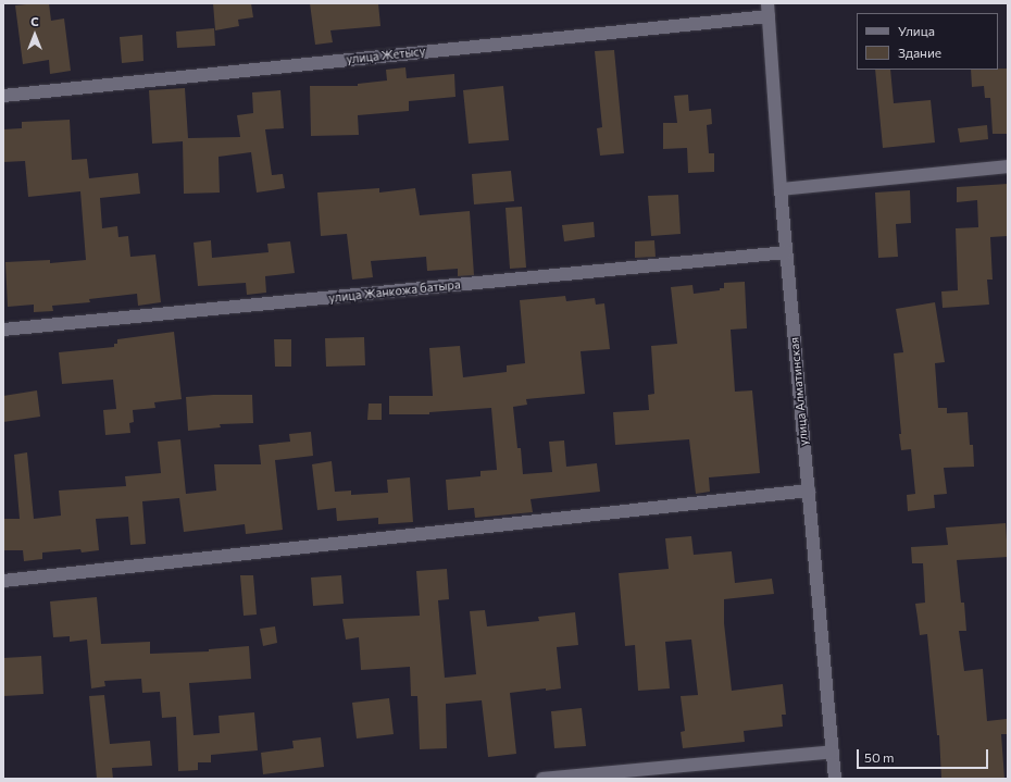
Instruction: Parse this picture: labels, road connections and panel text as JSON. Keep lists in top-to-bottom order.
{
  "streets": {
    "street": ["улица Жетысу", "улица Жанкожа батыра", "улица Алматинская"]
  },
  "crossings": [
    ["улица Жетысу", "улица Алматинская"],
    ["улица Жанкожа батыра", "улица Алматинская"]
  ],
  "legend": ["Улица", "Здание"],
  "scale_bar": "50 m",
  "north": "top"
}
